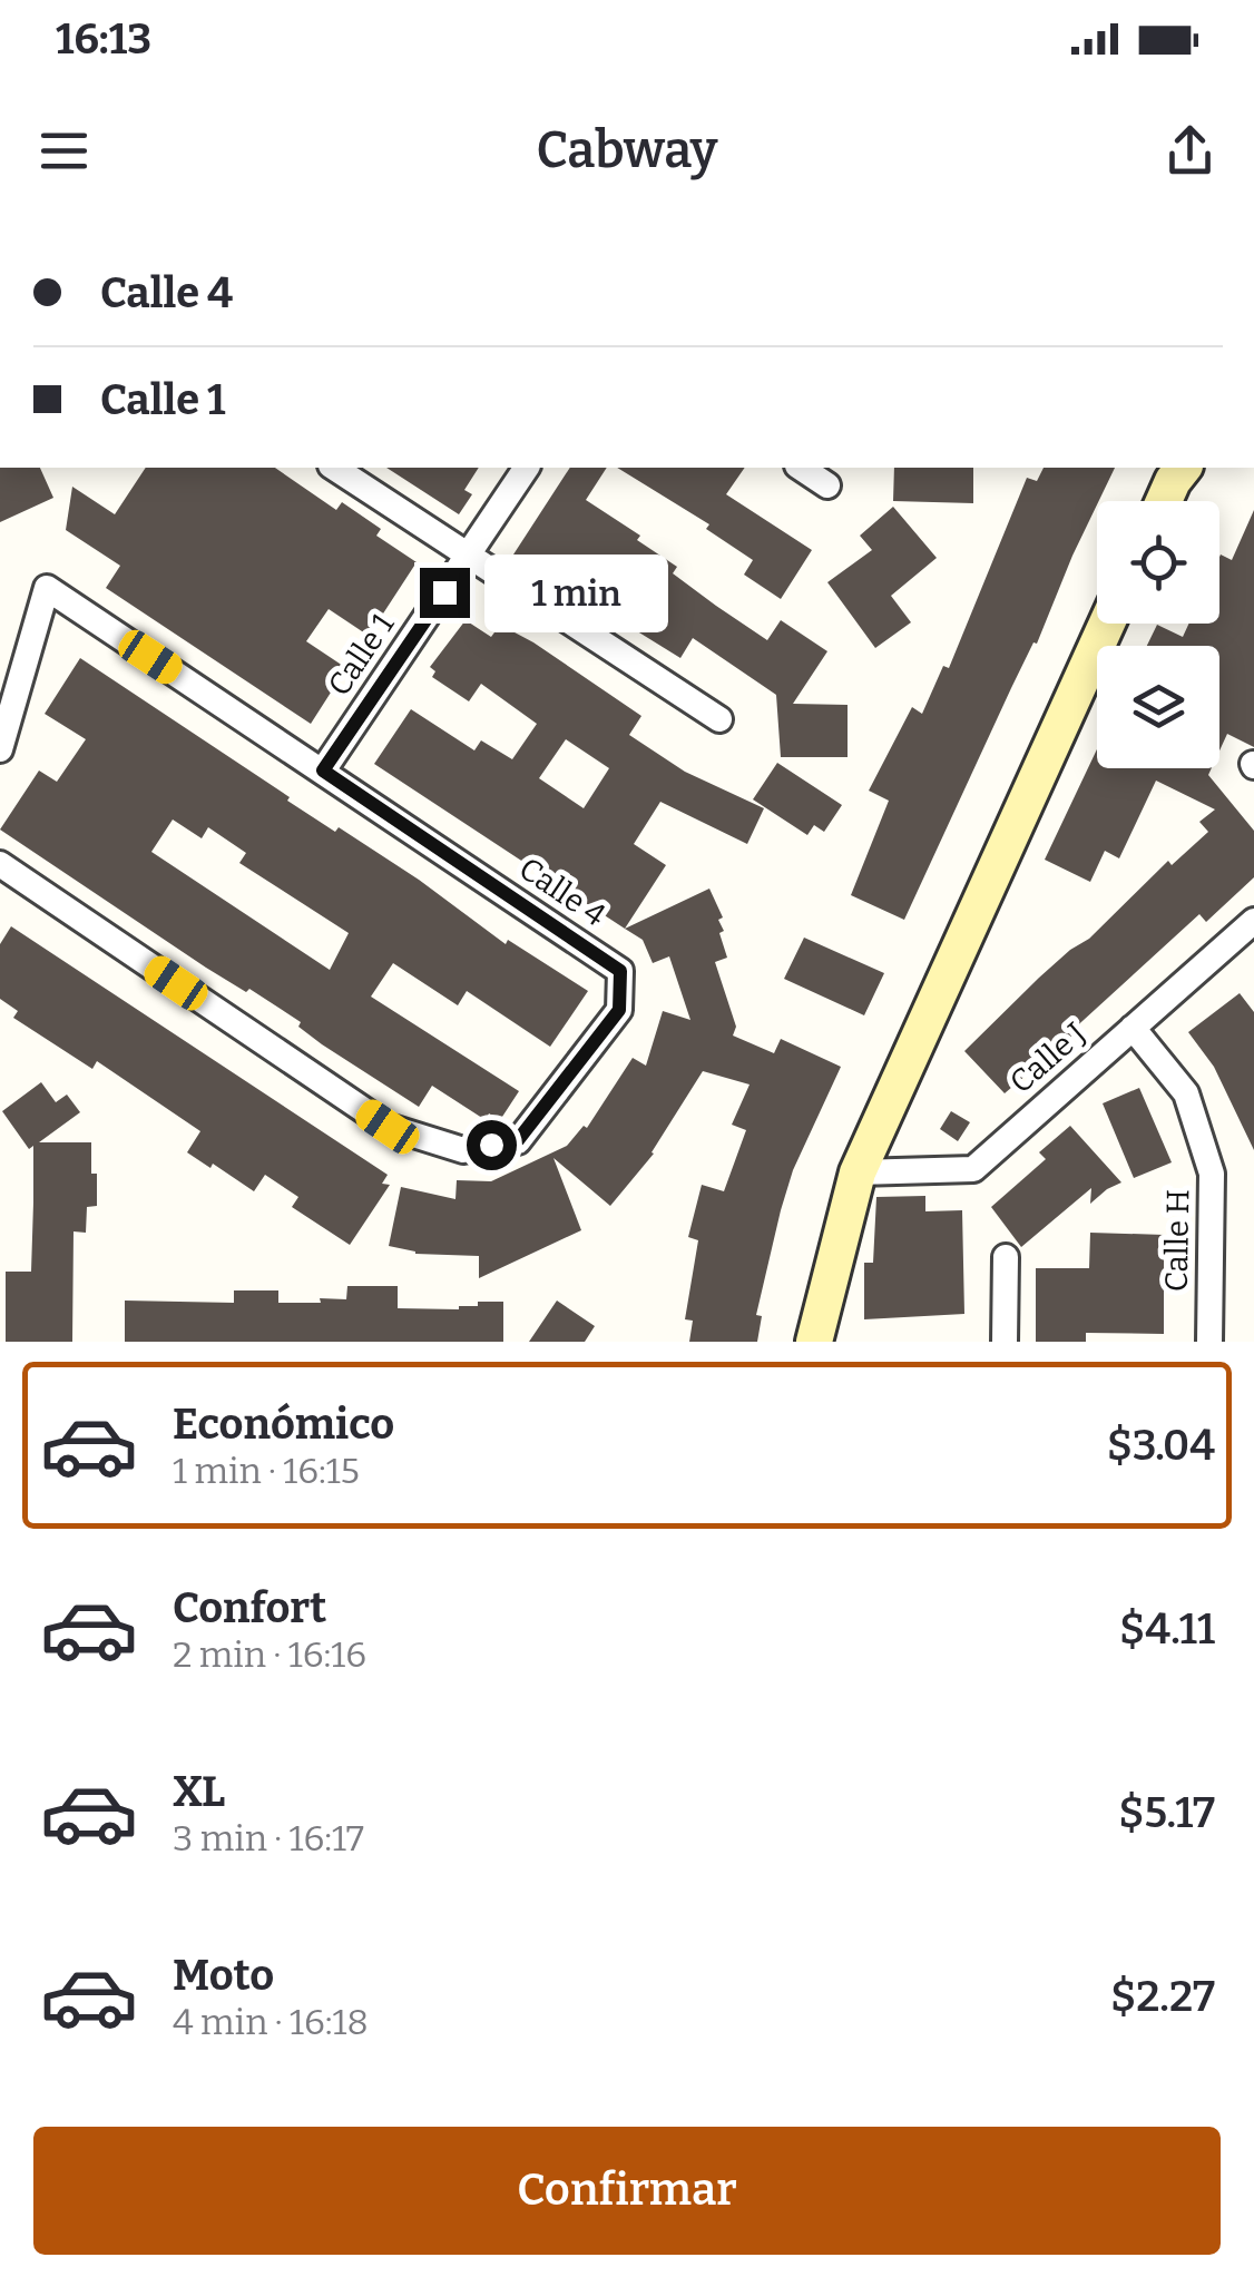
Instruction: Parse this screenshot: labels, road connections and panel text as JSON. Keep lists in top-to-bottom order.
{
  "streets": {
    "street": [
      "Calle 1",
      "Calle 4",
      "Calle J",
      "Calle H"
    ]
  },
  "crossings": [
    ["Calle 1", "Calle 4"],
    ["Calle J", "Calle H"]
  ],
  "page": {
    "status": "16:13",
    "header": "Cabway",
    "banner": ["Calle 4", "Calle 1"],
    "bubble": "1 min",
    "list": [
      {
        "name": "Económico",
        "note": "1 min · 16:15",
        "value": "$3.04"
      },
      {
        "name": "Confort",
        "note": "2 min · 16:16",
        "value": "$4.11"
      },
      {
        "name": "XL",
        "note": "3 min · 16:17",
        "value": "$5.17"
      },
      {
        "name": "Moto",
        "note": "4 min · 16:18",
        "value": "$2.27"
      }
    ],
    "buttons": "Confirmar"
  }
}
